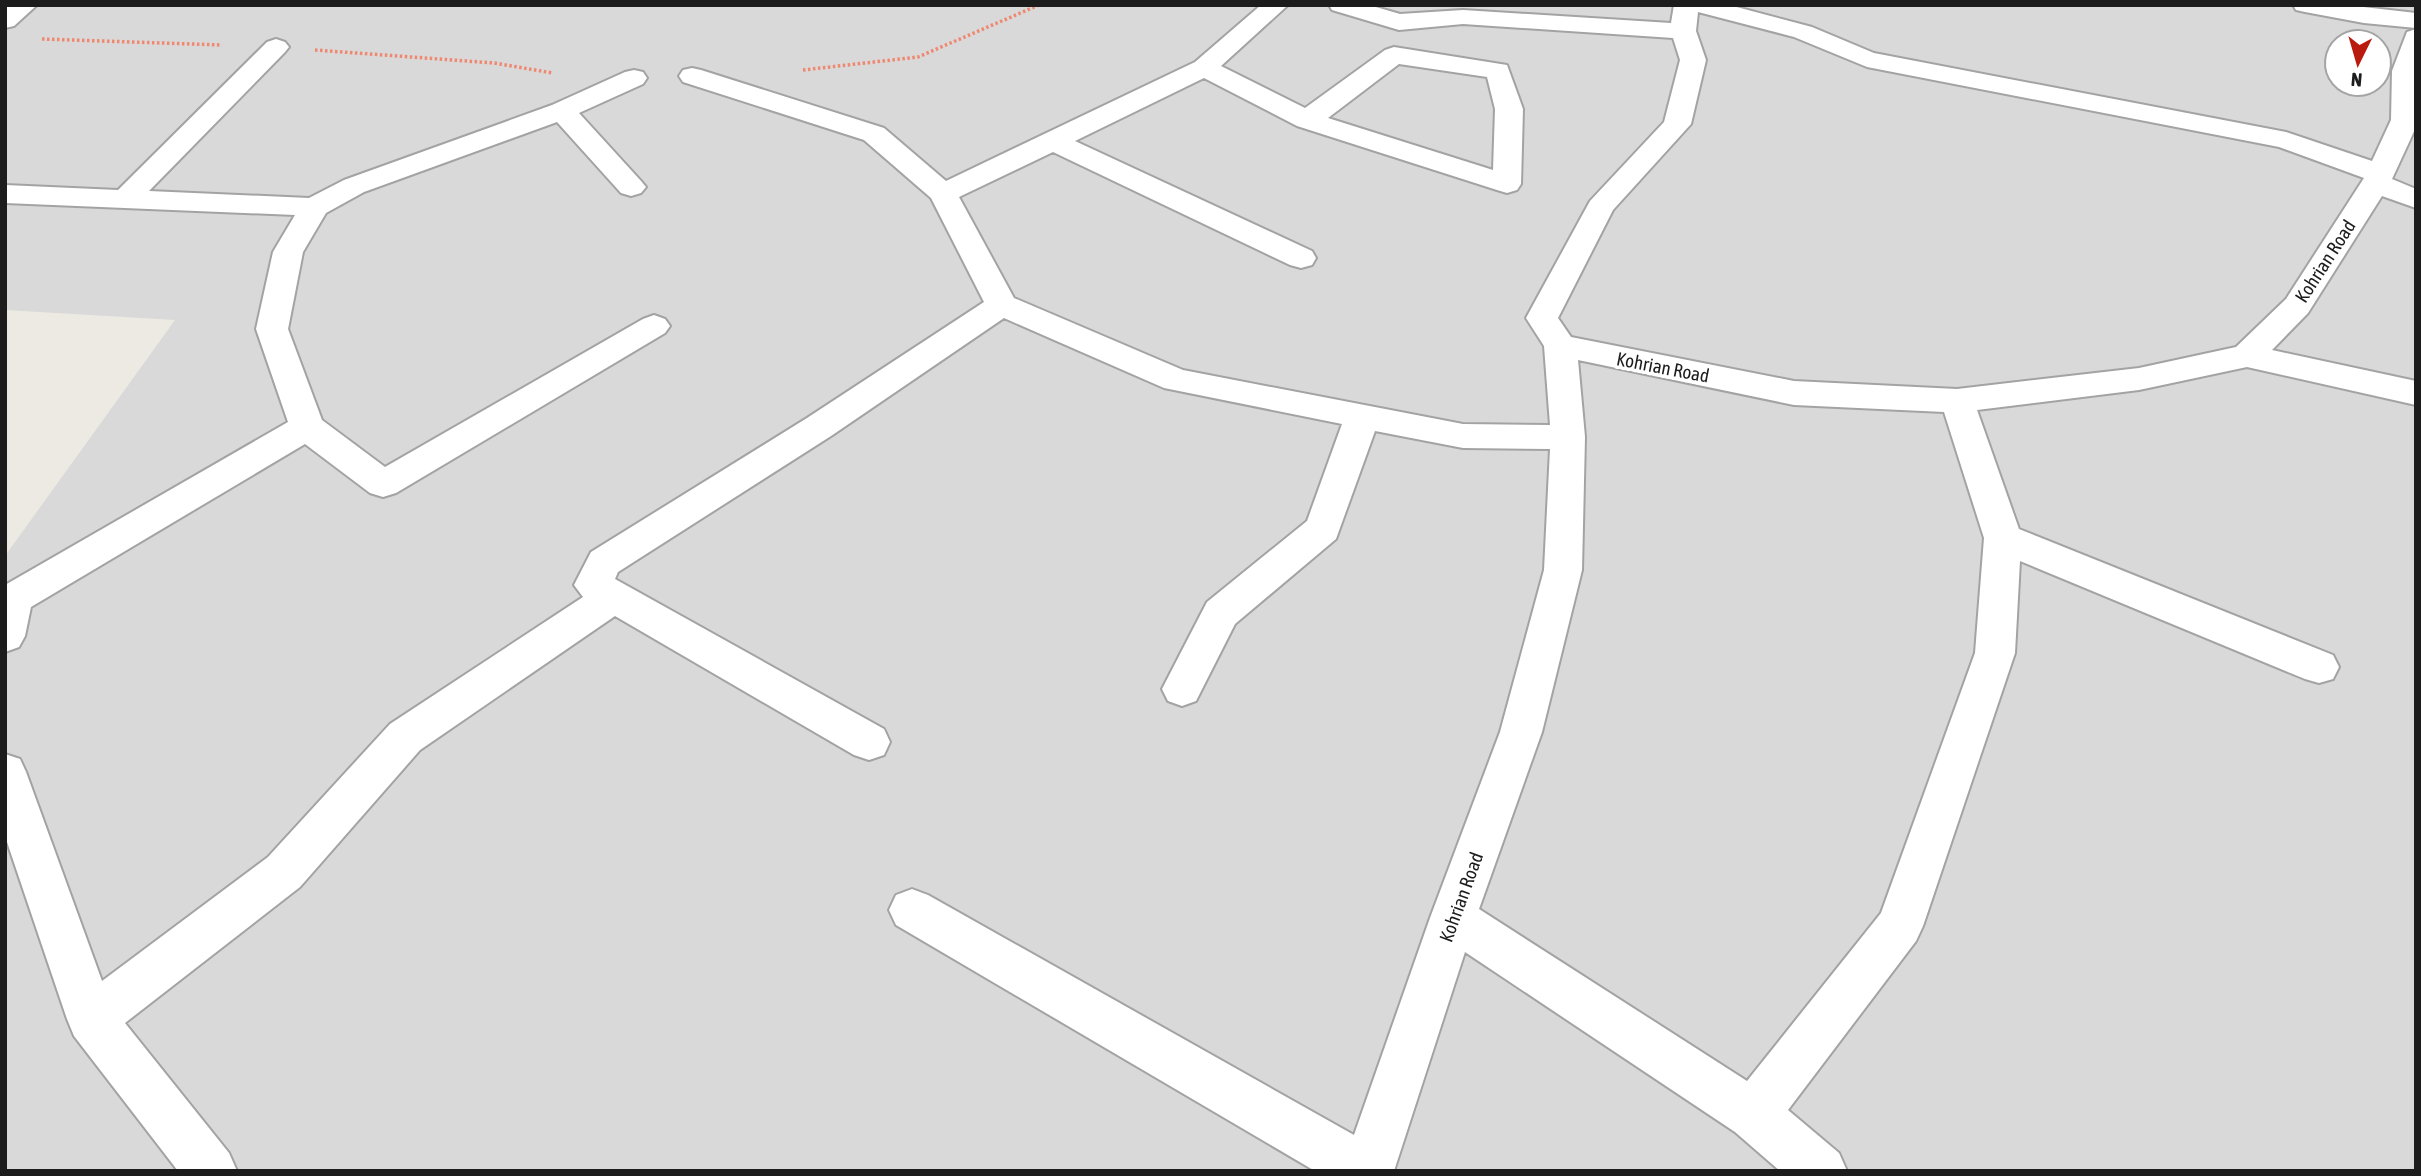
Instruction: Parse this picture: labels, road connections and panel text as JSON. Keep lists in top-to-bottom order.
{
  "streets": {
    "street": ["Kohrian Road"]
  },
  "north": "bottom"
}
